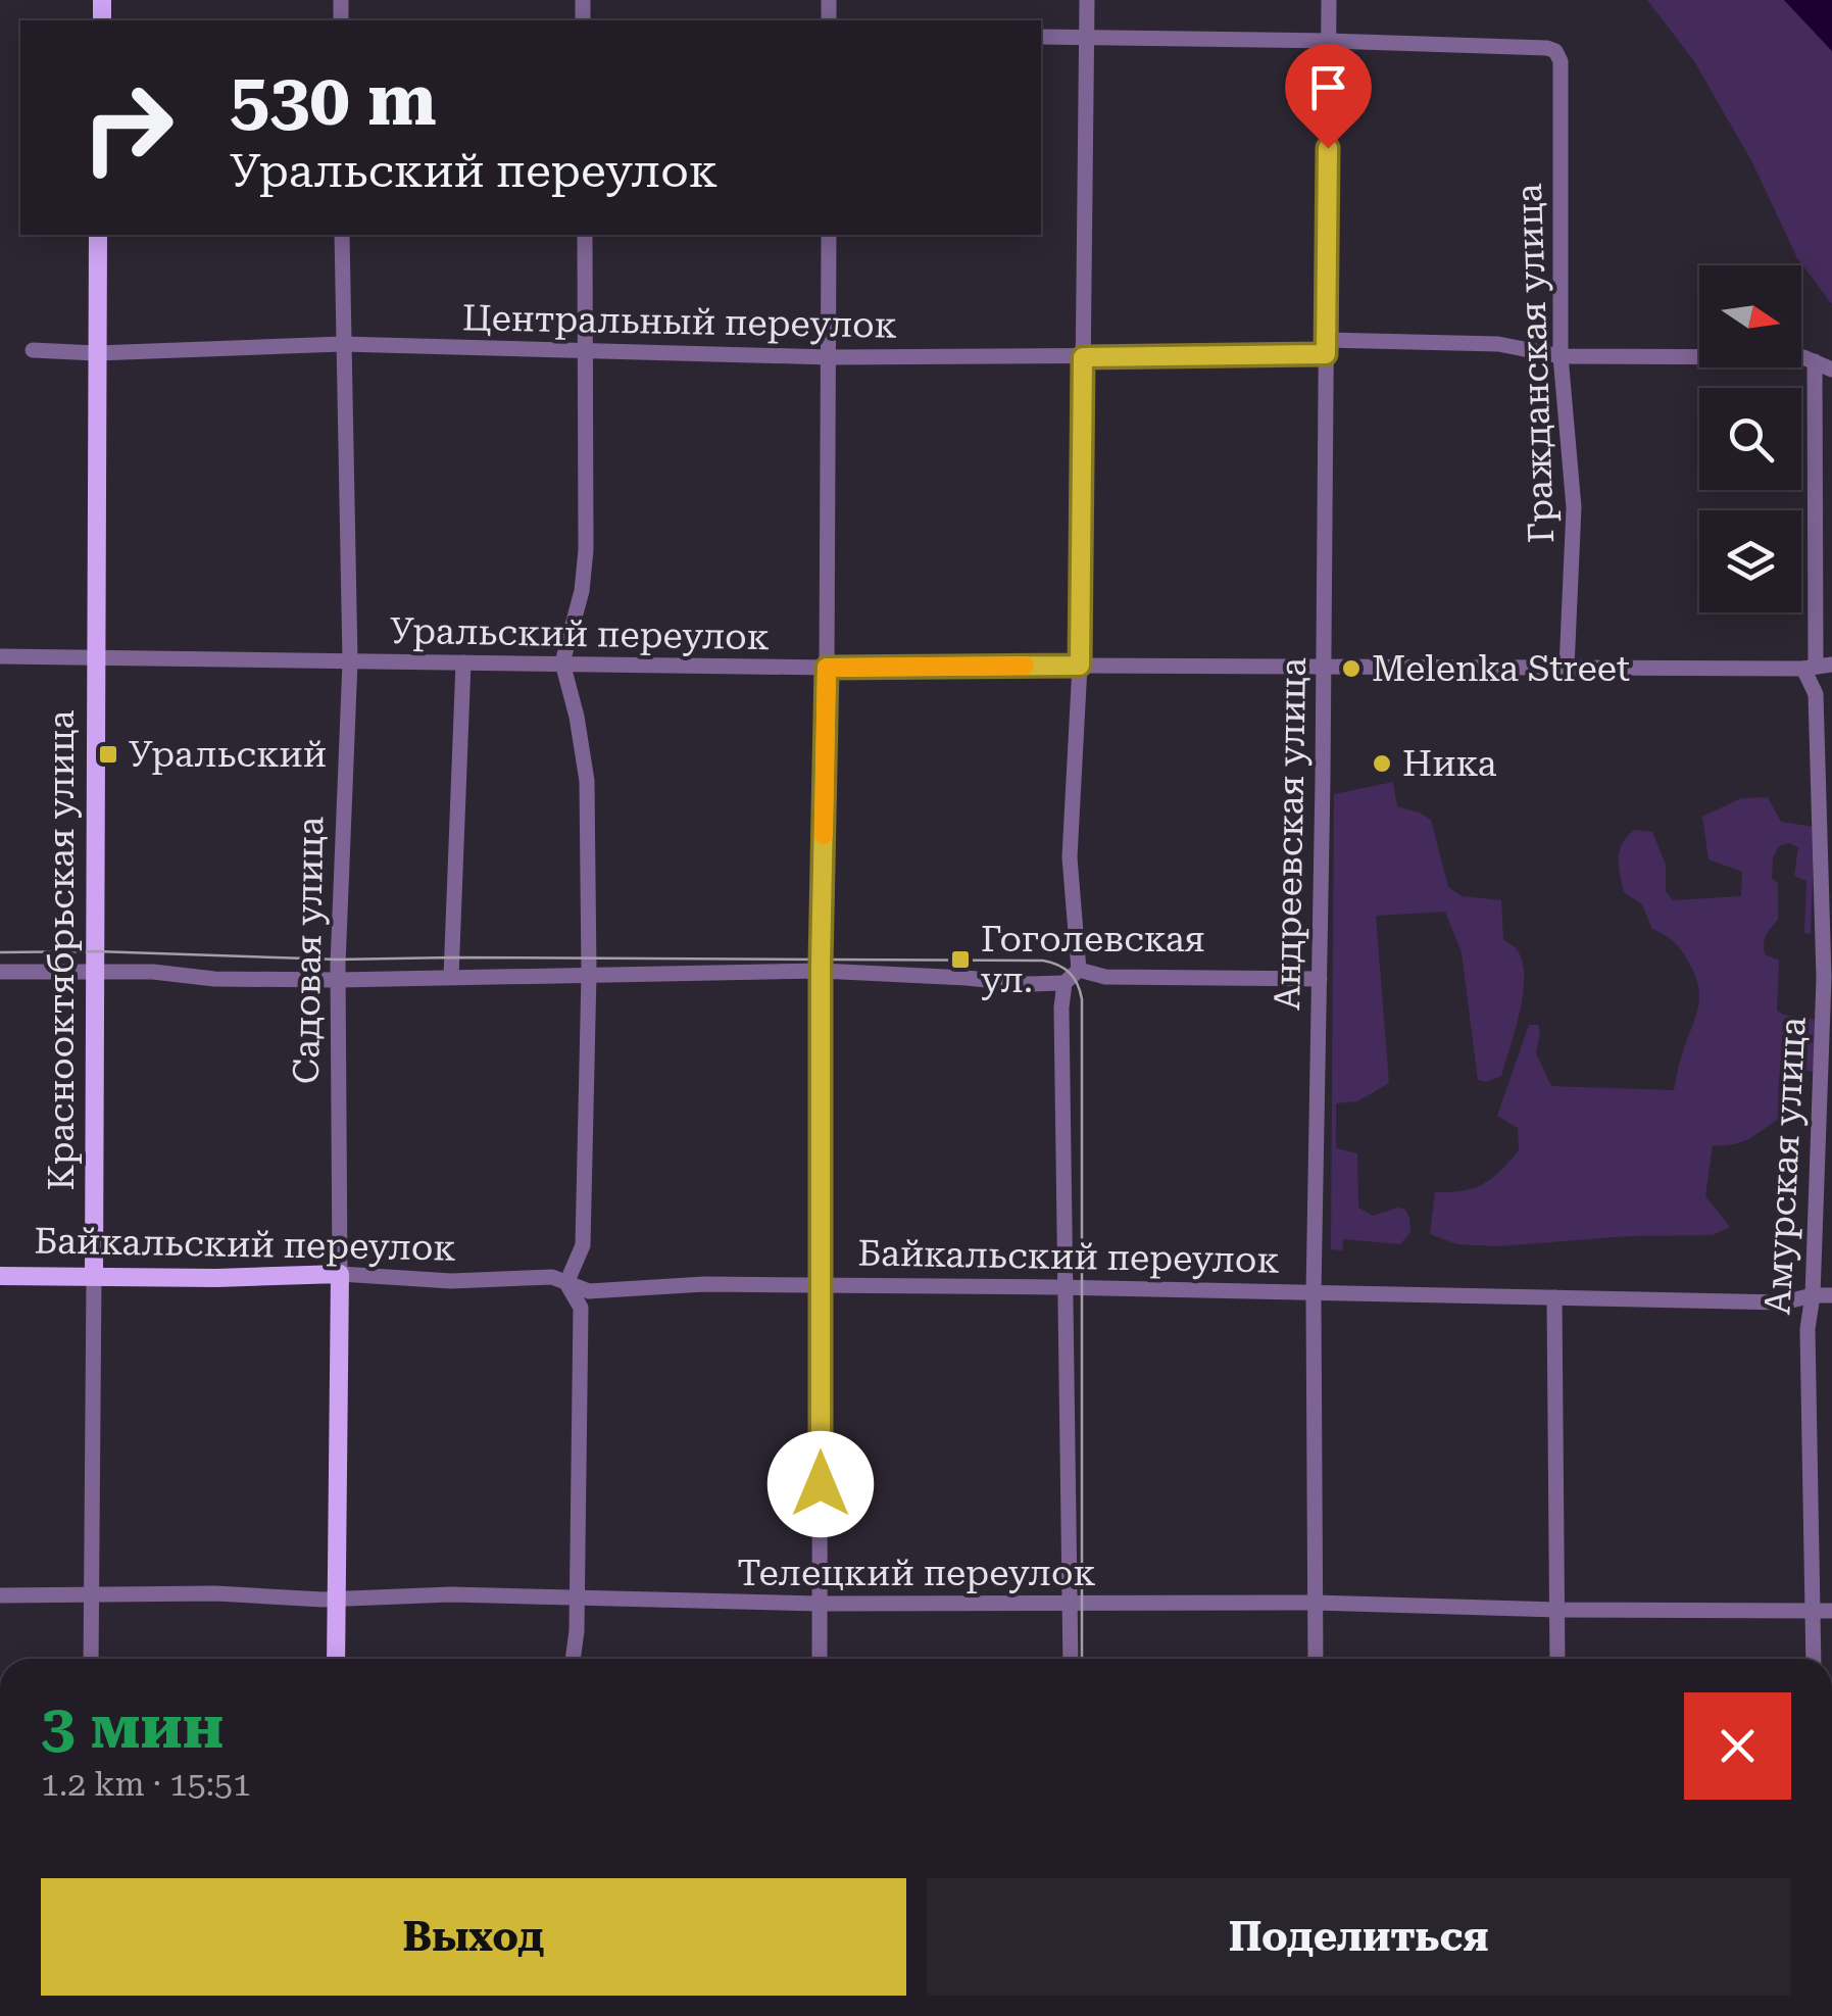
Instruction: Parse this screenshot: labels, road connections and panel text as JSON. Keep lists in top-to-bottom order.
{
  "streets": {
    "main road": ["Краснооктябрьская улица", "Садовая улица", "Байкальский переулок"],
    "street": [
      "Центральный переулок",
      "Гражданская улица",
      "Уральский переулок",
      "Андреевская улица",
      "Амурская улица",
      "Телецкий переулок"
    ]
  },
  "crossings": [
    ["Центральный переулок", "Гражданская улица"],
    ["Центральный переулок", "Андреевская улица"],
    ["Центральный переулок", "Краснооктябрьская улица"],
    ["Центральный переулок", "Садовая улица"],
    ["Центральный переулок", "Амурская улица"],
    ["Гражданская улица", "Уральский переулок"],
    ["Гражданская улица", "Андреевская улица"],
    ["Уральский переулок", "Андреевская улица"],
    ["Уральский переулок", "Краснооктябрьская улица"],
    ["Уральский переулок", "Садовая улица"],
    ["Уральский переулок", "Амурская улица"],
    ["Андреевская улица", "Байкальский переулок"],
    ["Андреевская улица", "Телецкий переулок"],
    ["Краснооктябрьская улица", "Байкальский переулок"],
    ["Краснооктябрьская улица", "Телецкий переулок"],
    ["Садовая улица", "Байкальский переулок"],
    ["Садовая улица", "Телецкий переулок"],
    ["Амурская улица", "Байкальский переулок"],
    ["Амурская улица", "Телецкий переулок"]
  ],
  "places": {
    "other": ["Melenka Street", "Ника"],
    "transit": ["Уральский", "Гоголевская ул."]
  },
  "north": "right",
  "page": {
    "turn": ["530 m", "Уральский переулок"],
    "heading": ["3 мин", "1.2 km · 15:51"],
    "buttons": ["Выход", "Поделиться"]
  }
}
